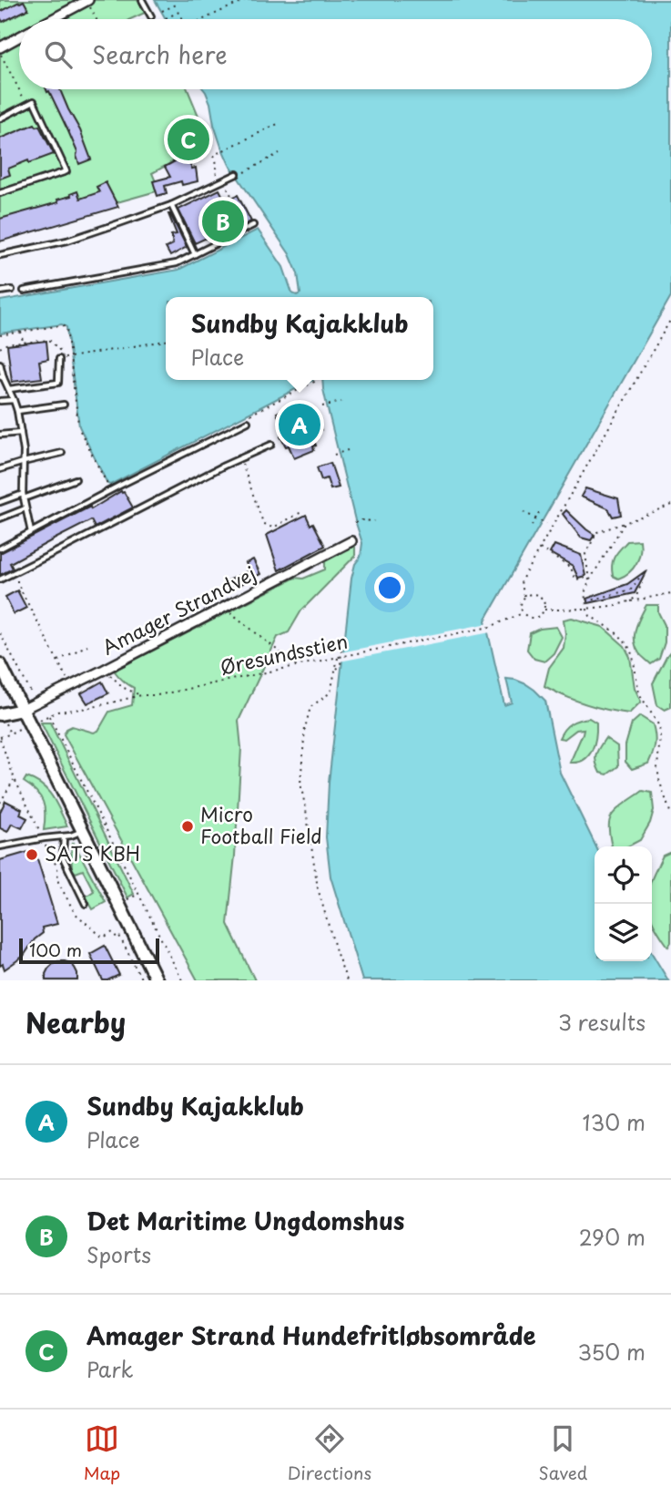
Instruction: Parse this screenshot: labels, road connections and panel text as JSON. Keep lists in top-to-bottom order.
{
  "streets": {
    "street": ["Amager Strandvej"],
    "path": ["Øresundsstien"]
  },
  "places": ["Micro Football Field", "SATS KBH"],
  "scale_bar": "100 m",
  "page": {
    "search": "Search here",
    "pins": ["C", "B", "A"],
    "popup": ["Sundby Kajakklub", "Place"],
    "scale": "100 m",
    "heading": ["Nearby", "3 results"],
    "list": [
      {
        "mark": "A",
        "name": "Sundby Kajakklub",
        "note": "Place",
        "value": "130 m"
      },
      {
        "mark": "B",
        "name": "Det Maritime Ungdomshus",
        "note": "Sports",
        "value": "290 m"
      },
      {
        "mark": "C",
        "name": "Amager Strand Hundefritløbsområde",
        "note": "Park",
        "value": "350 m"
      }
    ],
    "nav": ["Map", "Directions", "Saved"]
  }
}
